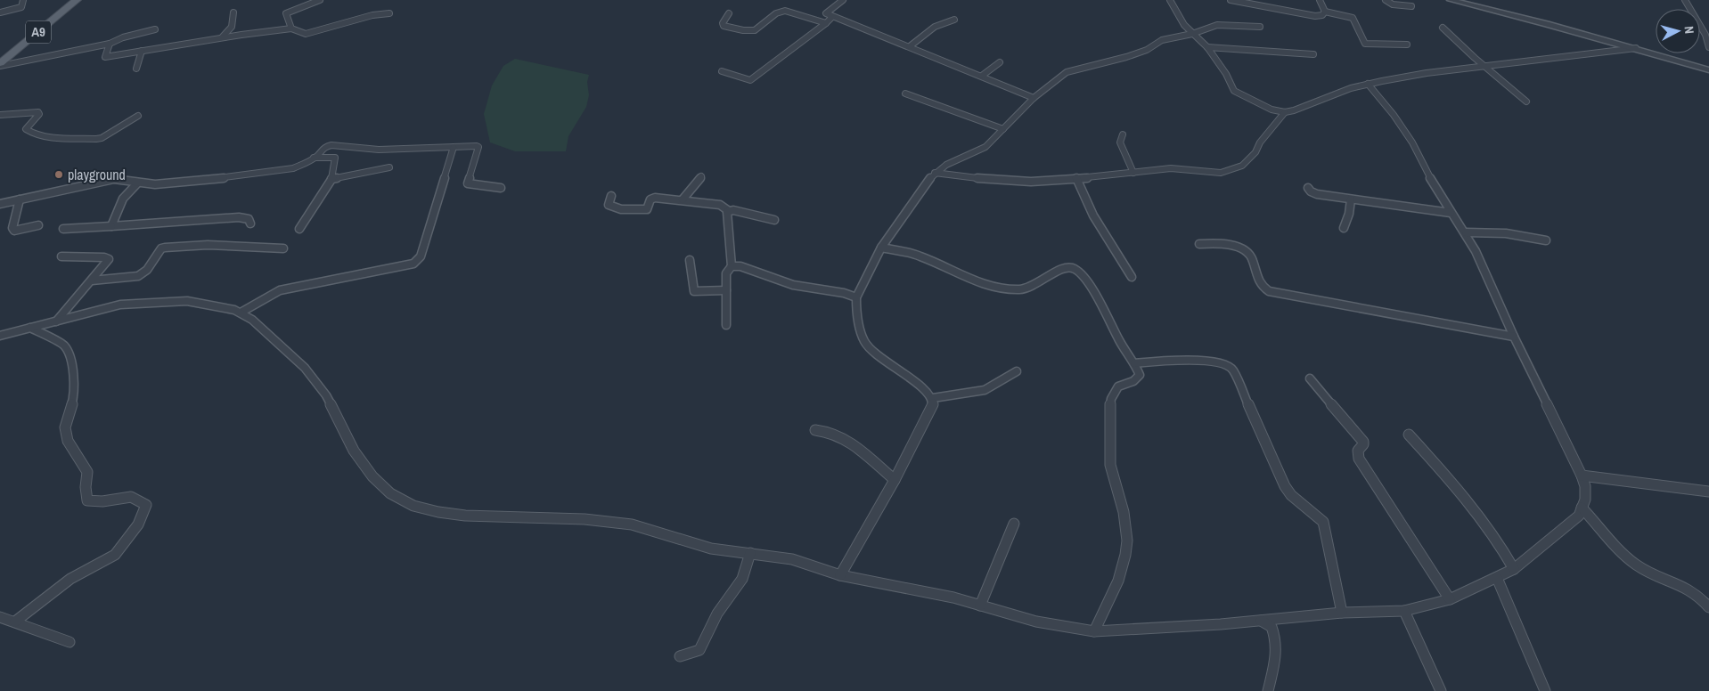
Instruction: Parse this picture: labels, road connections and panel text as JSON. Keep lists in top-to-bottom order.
{
  "streets": {
    "main road": ["A9"]
  },
  "places": ["playground"],
  "north": "right"
}
